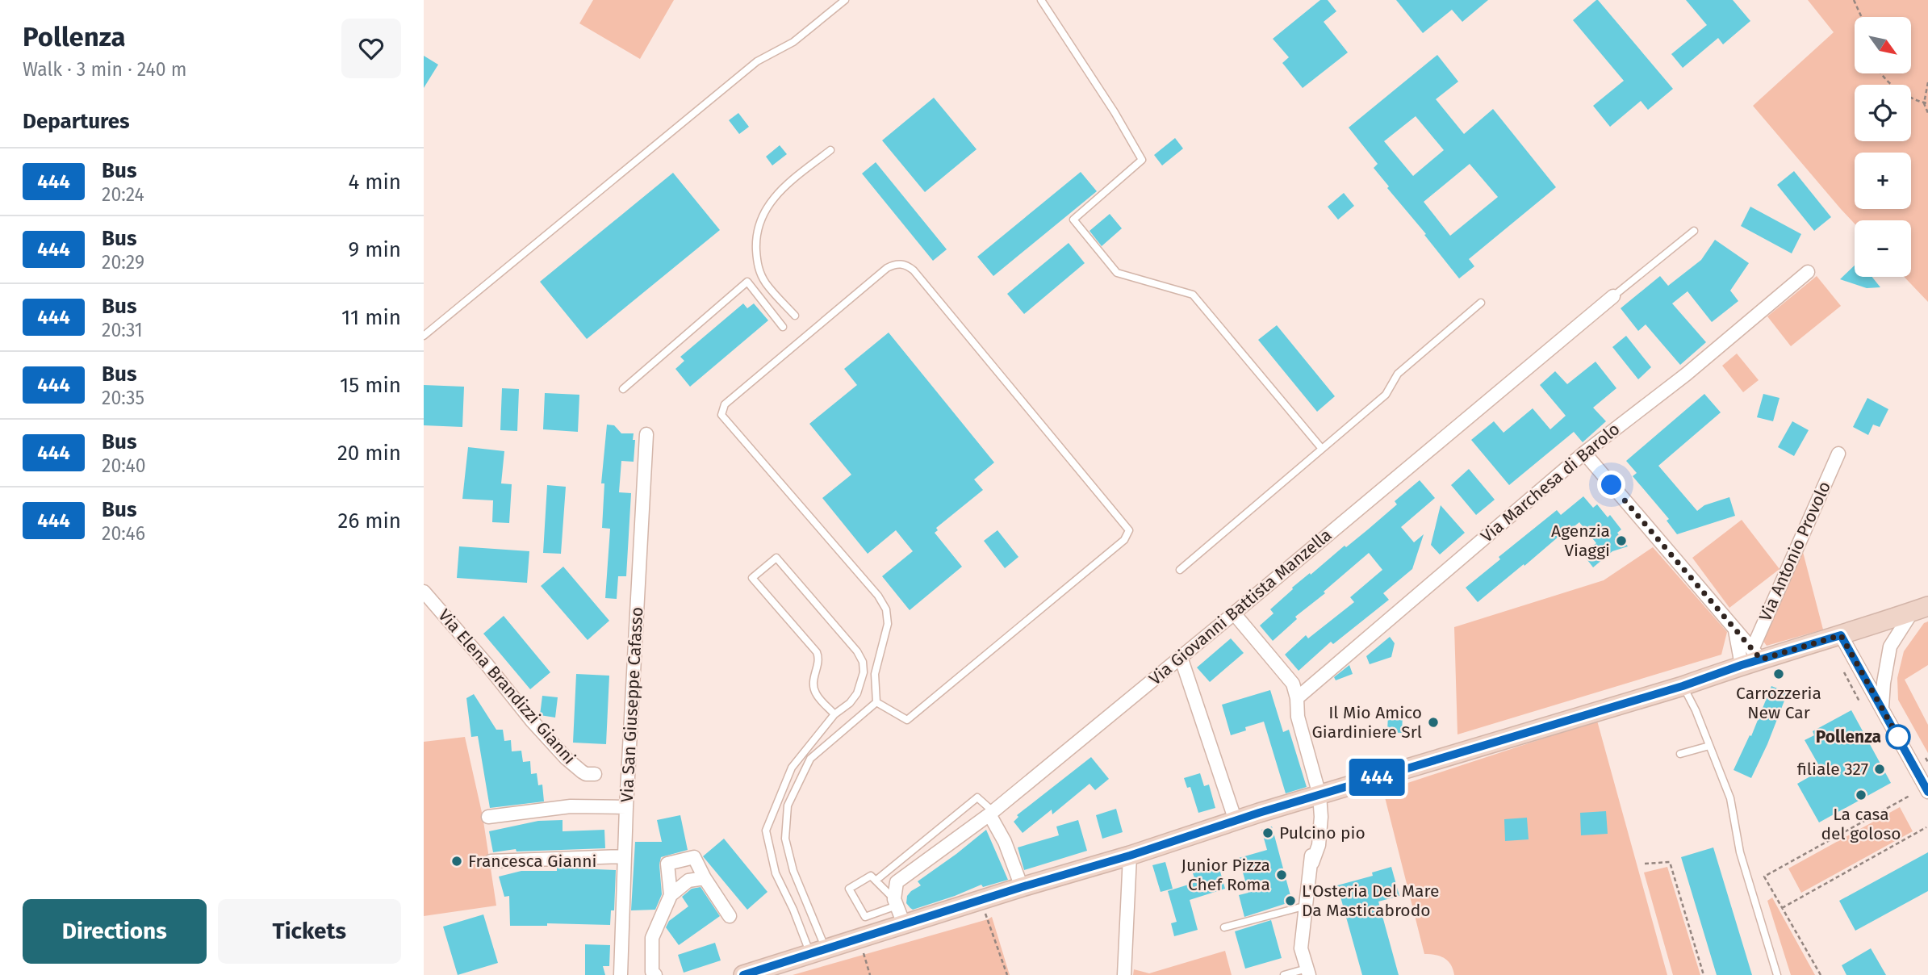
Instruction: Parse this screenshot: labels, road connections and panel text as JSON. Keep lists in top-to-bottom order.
{
  "streets": {
    "street": [
      "Via Marchesa di Barolo",
      "Via Antonio Provolo",
      "Via Giovanni Battista Manzella",
      "Via Elena Brandizzi Gianni",
      "Via San Giuseppe Cafasso"
    ]
  },
  "crossings": [
    ["Via Marchesa di Barolo", "Via Antonio Provolo"]
  ],
  "places": [
    "Agenzia Viaggi",
    "Carrozzeria New Car",
    "Il Mio Amico Giardiniere Srl",
    "Pollenza",
    "filiale 327",
    "La casa del goloso",
    "Pulcino pio",
    "Francesca Gianni",
    "Junior Pizza Chef Roma",
    "L'Osteria Del Mare Da Masticabrodo"
  ],
  "lines": ["bus line 444"],
  "north": "bottom right",
  "page": {
    "heading": [
      ["Pollenza", "Walk · 3 min · 240 m"],
      "Departures"
    ],
    "on_map": "444",
    "map_buttons": ["+", "−"],
    "list": [
      {
        "mark": "444",
        "name": "Bus",
        "note": "20:24",
        "value": "4 min"
      },
      {
        "mark": "444",
        "name": "Bus",
        "note": "20:29",
        "value": "9 min"
      },
      {
        "mark": "444",
        "name": "Bus",
        "note": "20:31",
        "value": "11 min"
      },
      {
        "mark": "444",
        "name": "Bus",
        "note": "20:35",
        "value": "15 min"
      },
      {
        "mark": "444",
        "name": "Bus",
        "note": "20:40",
        "value": "20 min"
      },
      {
        "mark": "444",
        "name": "Bus",
        "note": "20:46",
        "value": "26 min"
      }
    ],
    "buttons": ["Directions", "Tickets"]
  }
}
